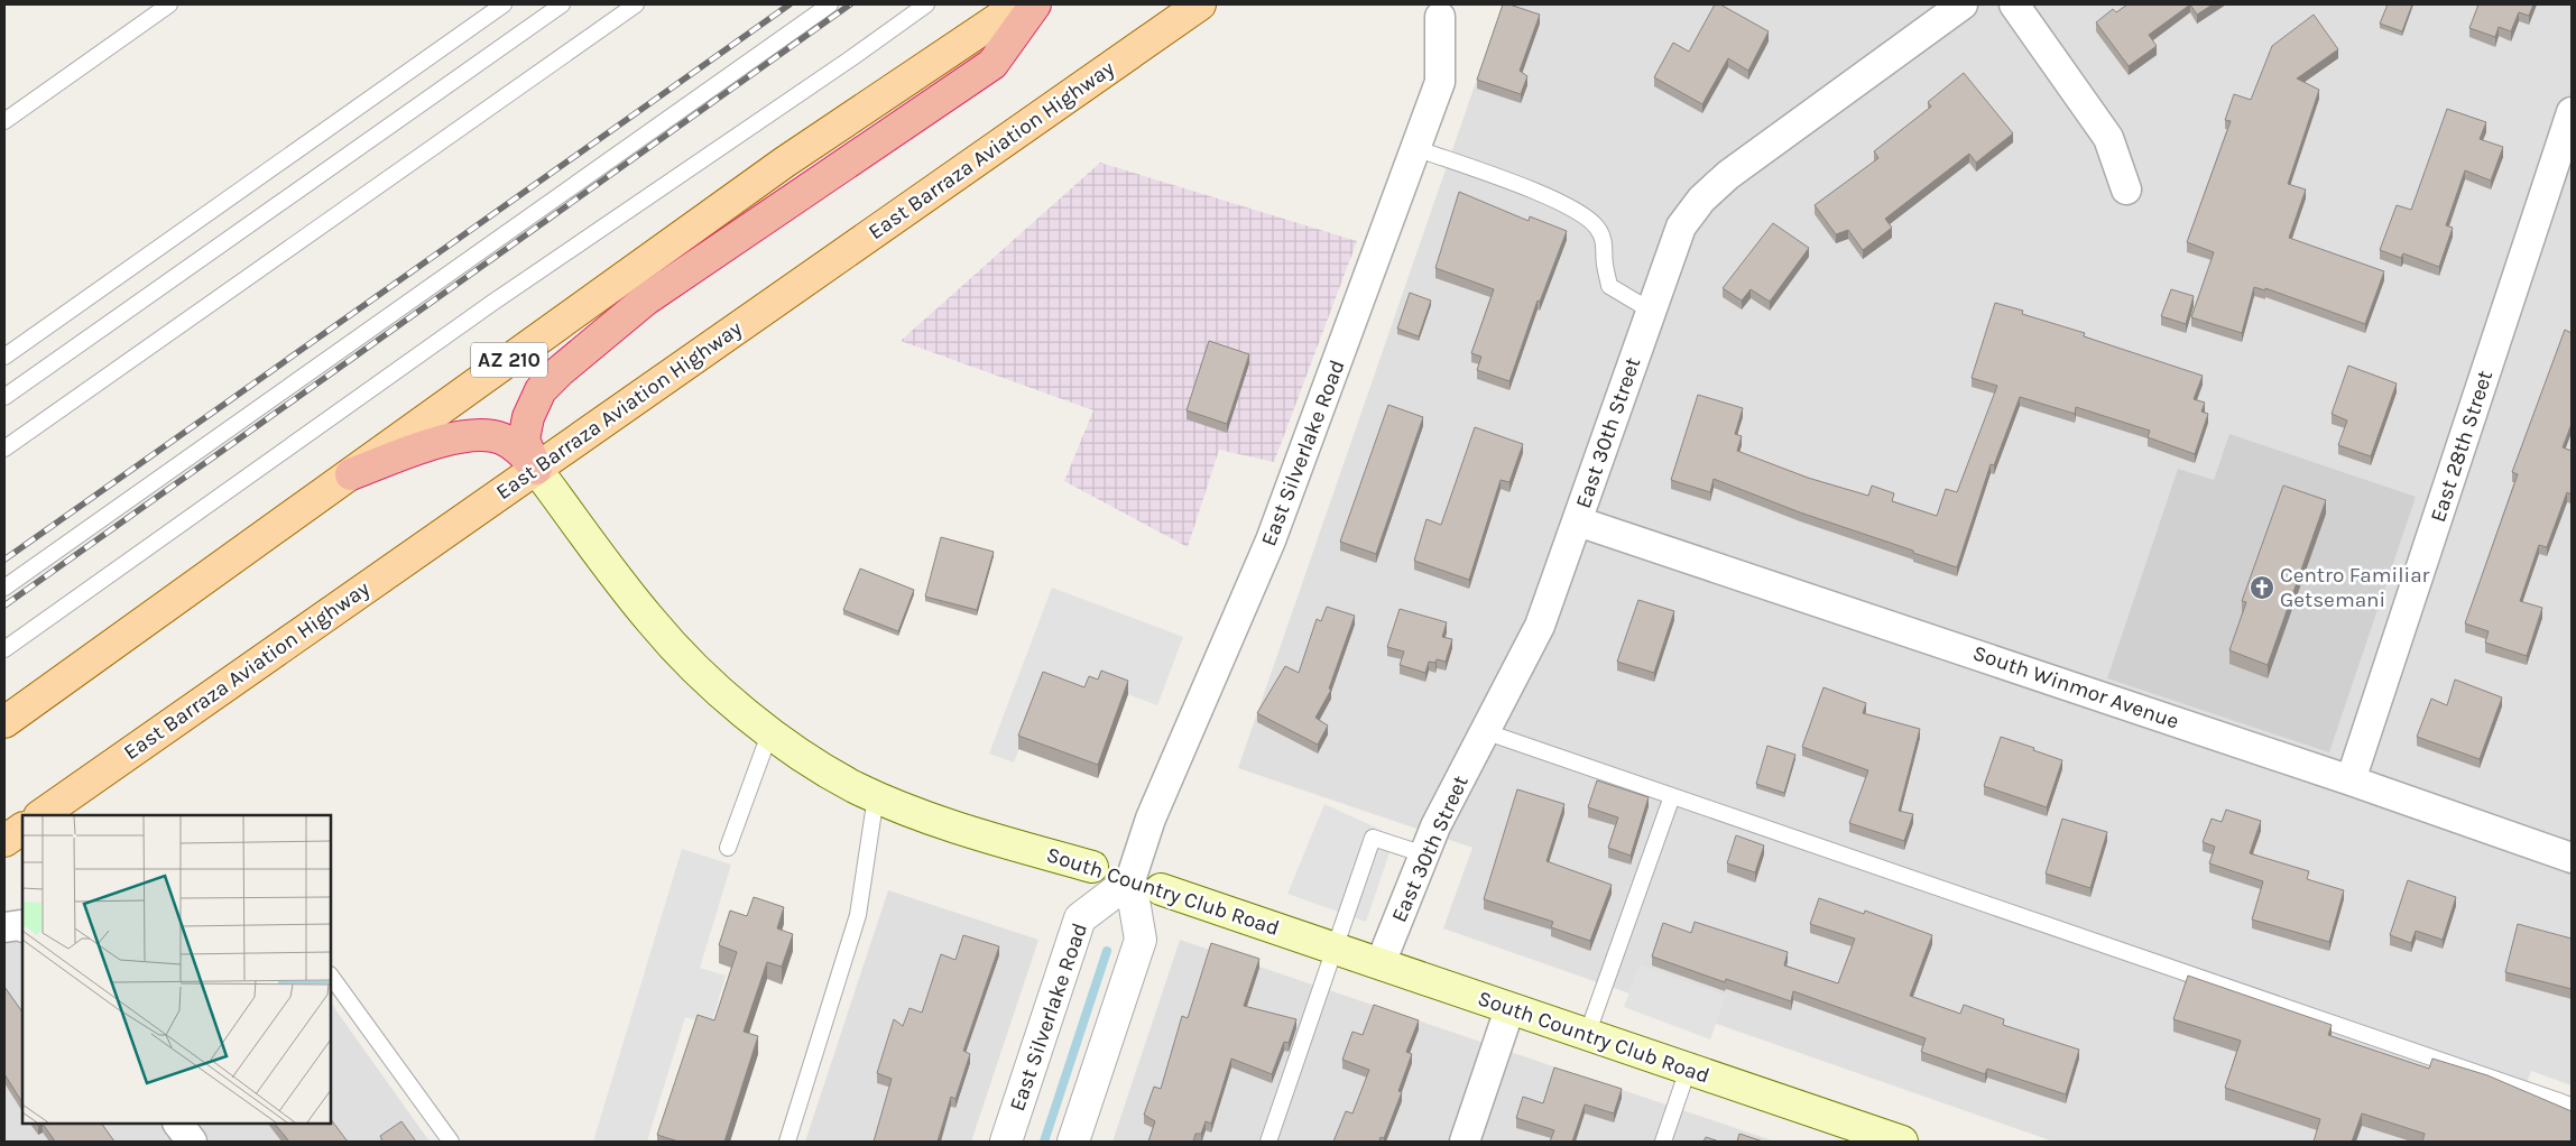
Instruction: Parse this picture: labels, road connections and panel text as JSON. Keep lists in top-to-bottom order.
{
  "streets": {
    "main road": ["East Barraza Aviation Highway", "AZ 210", "South Country Club Road"],
    "street": [
      "East 30th Street",
      "East 28th Street",
      "East Silverlake Road",
      "South Winmor Avenue"
    ]
  },
  "crossings": [
    ["East Barraza Aviation Highway", "South Country Club Road"],
    ["East 30th Street", "South Winmor Avenue"],
    ["East 30th Street", "South Country Club Road"],
    ["East 28th Street", "South Winmor Avenue"],
    ["East Silverlake Road", "South Country Club Road"]
  ],
  "places": {
    "church": ["Centro Familiar Getsemani"]
  }
}
